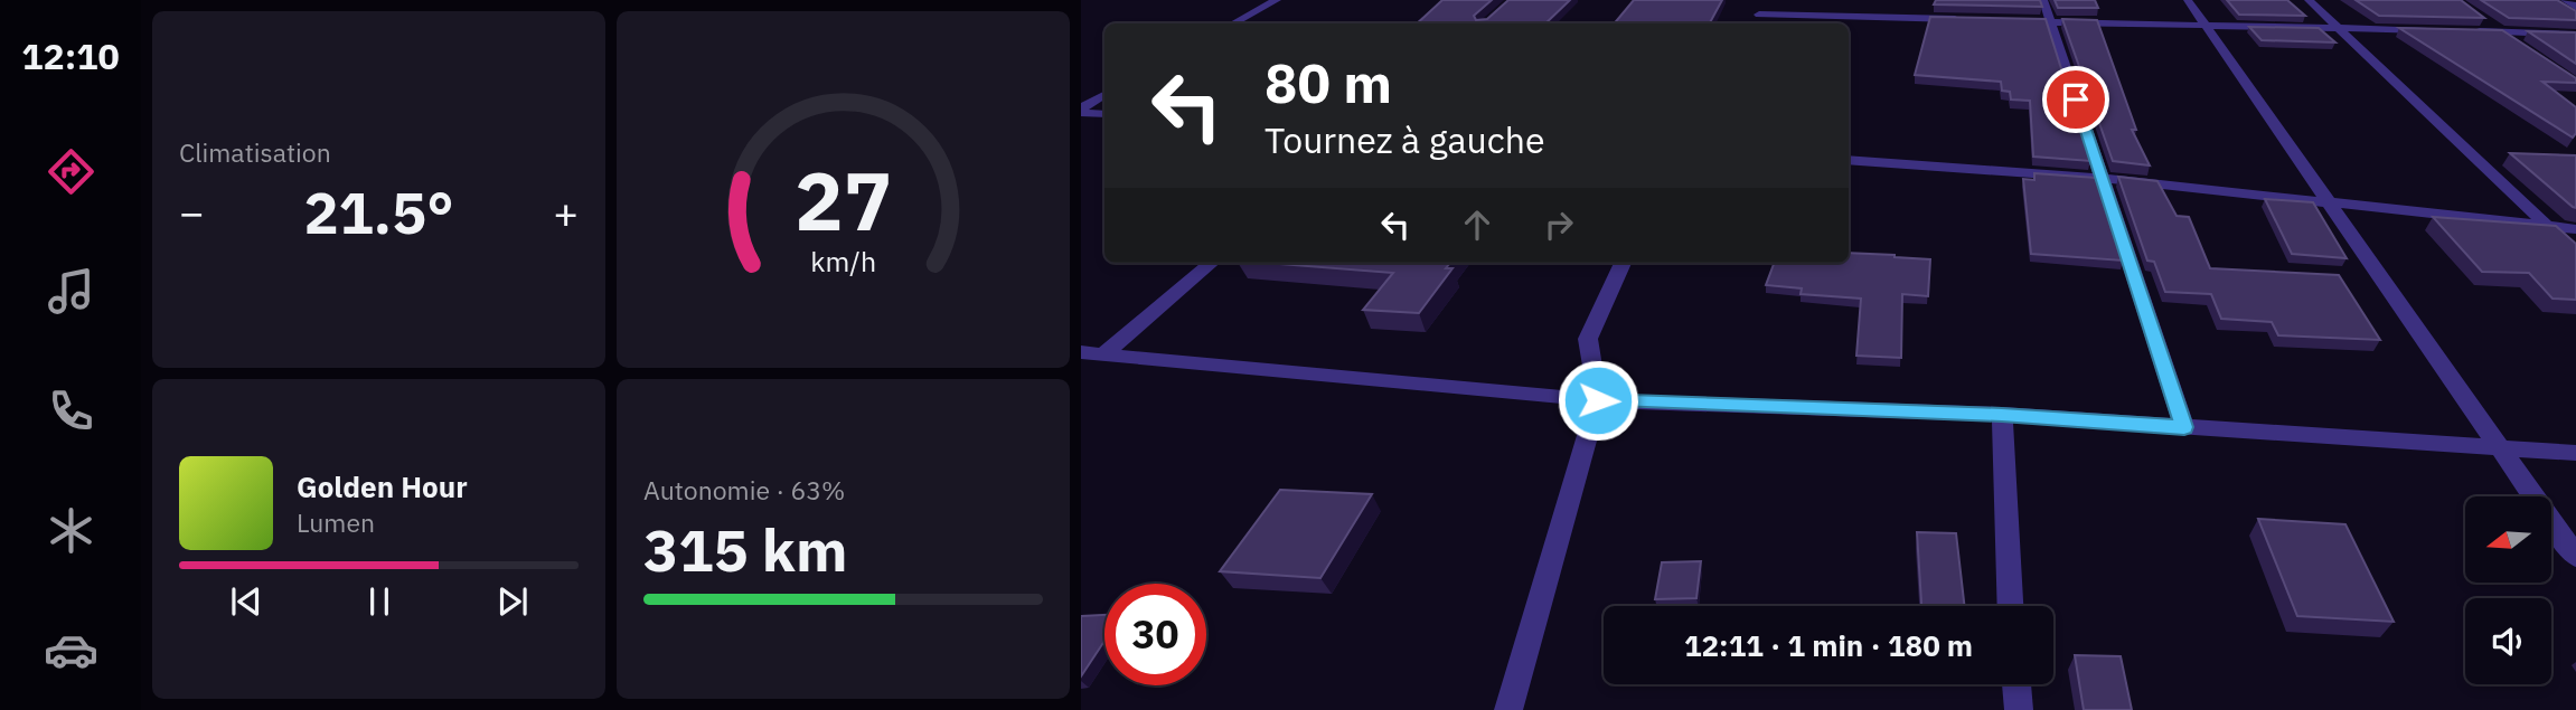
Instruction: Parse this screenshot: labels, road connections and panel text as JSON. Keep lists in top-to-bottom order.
{
  "north": "left",
  "page": {
    "tabs": "12:10",
    "tile": [
      "Climatisation",
      ["Autonomie · 63%", "315 km"]
    ],
    "turn": ["80 m", "Tournez à gauche"],
    "heat": ["−", "21.5°", "+"],
    "song": ["Golden Hour", "Lumen"],
    "limit": "30",
    "trip": "12:11 · 1 min · 180 m",
    "gauge": ["27", "km/h"]
  }
}
